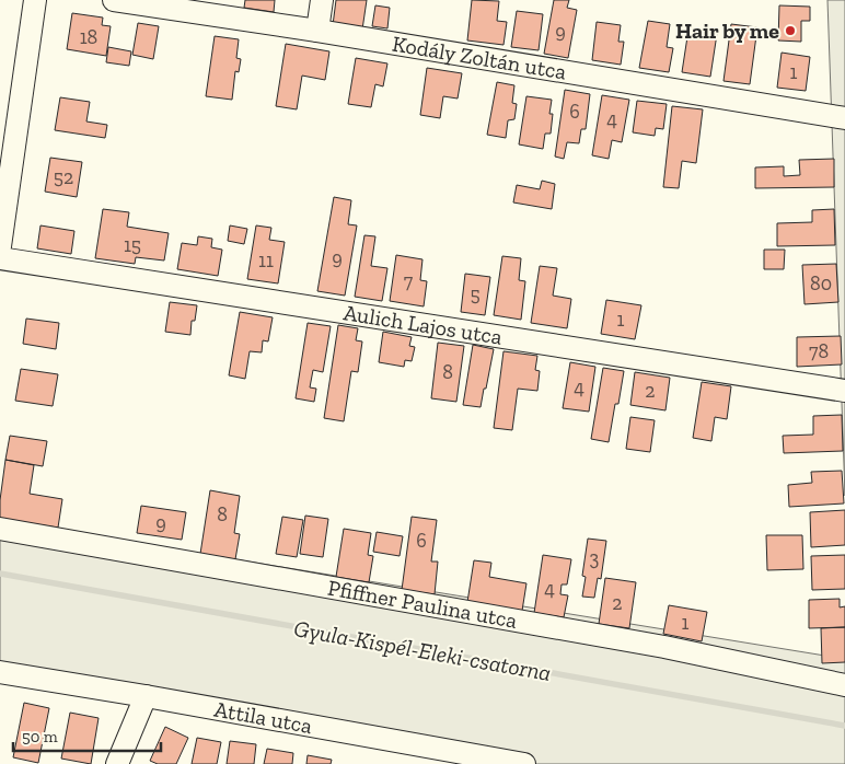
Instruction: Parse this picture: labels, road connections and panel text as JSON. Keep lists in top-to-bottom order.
{
  "streets": {
    "street": [
      "Kodály Zoltán utca",
      "Aulich Lajos utca",
      "Pfiffner Paulina utca",
      "Attila utca"
    ]
  },
  "water": ["Gyula-Kispél-Eleki-csatorna"],
  "places": ["Hair by me"],
  "house_numbers": [
    "9",
    "18",
    "1",
    "6",
    "4",
    "52",
    "15",
    "9",
    "11",
    "7",
    "80",
    "5",
    "1",
    "78",
    "8",
    "4",
    "2",
    "8",
    "9",
    "6",
    "3",
    "4",
    "2",
    "1"
  ],
  "scale_bar": "50 m"
}
